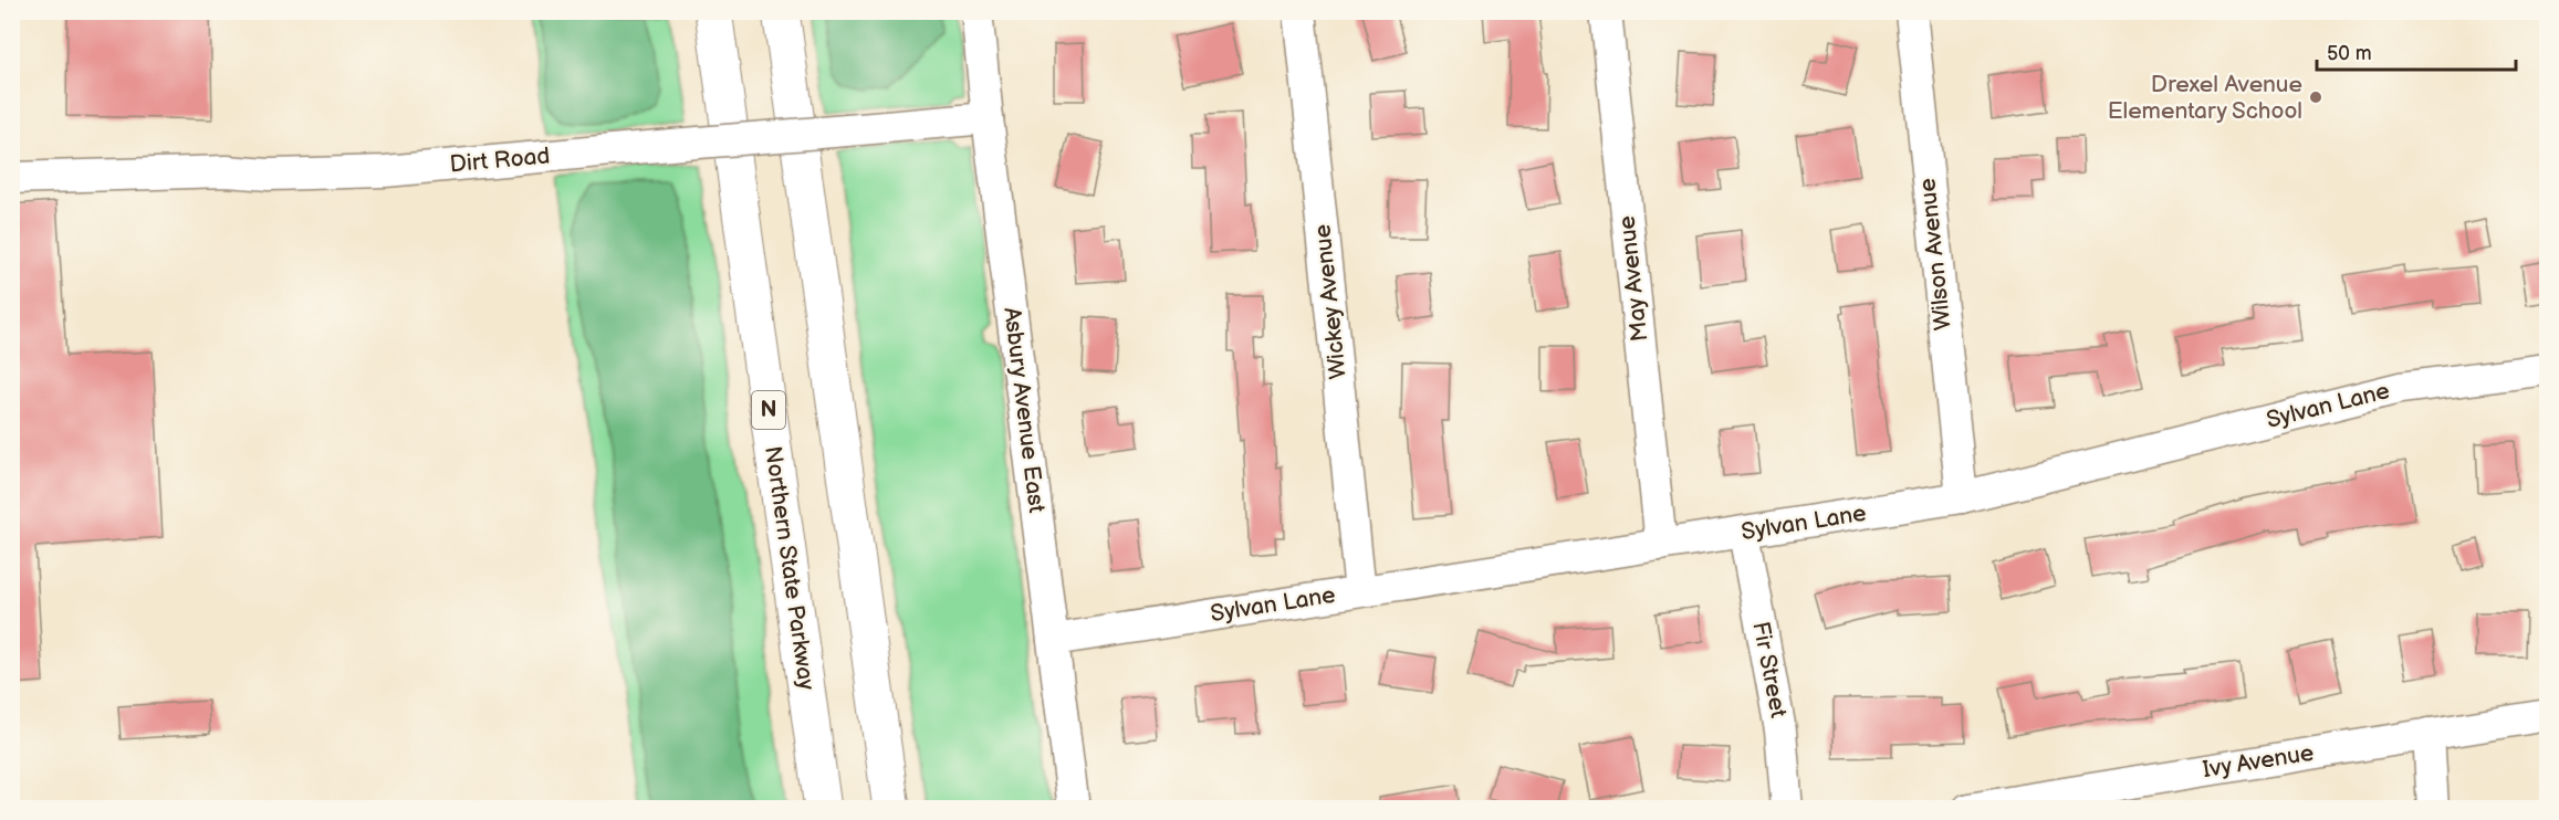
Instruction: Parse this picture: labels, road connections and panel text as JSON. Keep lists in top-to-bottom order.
{
  "streets": {
    "highway": ["N", "Northern State Parkway"],
    "street": [
      "Dirt Road",
      "Wilson Avenue",
      "May Avenue",
      "Wickey Avenue",
      "Sylvan Lane",
      "Asbury Avenue East",
      "Fir Street",
      "Ivy Avenue"
    ]
  },
  "crossings": [
    ["Dirt Road", "Asbury Avenue East"],
    ["Wilson Avenue", "Sylvan Lane"],
    ["May Avenue", "Sylvan Lane"],
    ["Wickey Avenue", "Sylvan Lane"],
    ["Sylvan Lane", "Asbury Avenue East"],
    ["Sylvan Lane", "Fir Street"]
  ],
  "places": ["Drexel Avenue Elementary School"],
  "scale_bar": "50 m"
}
